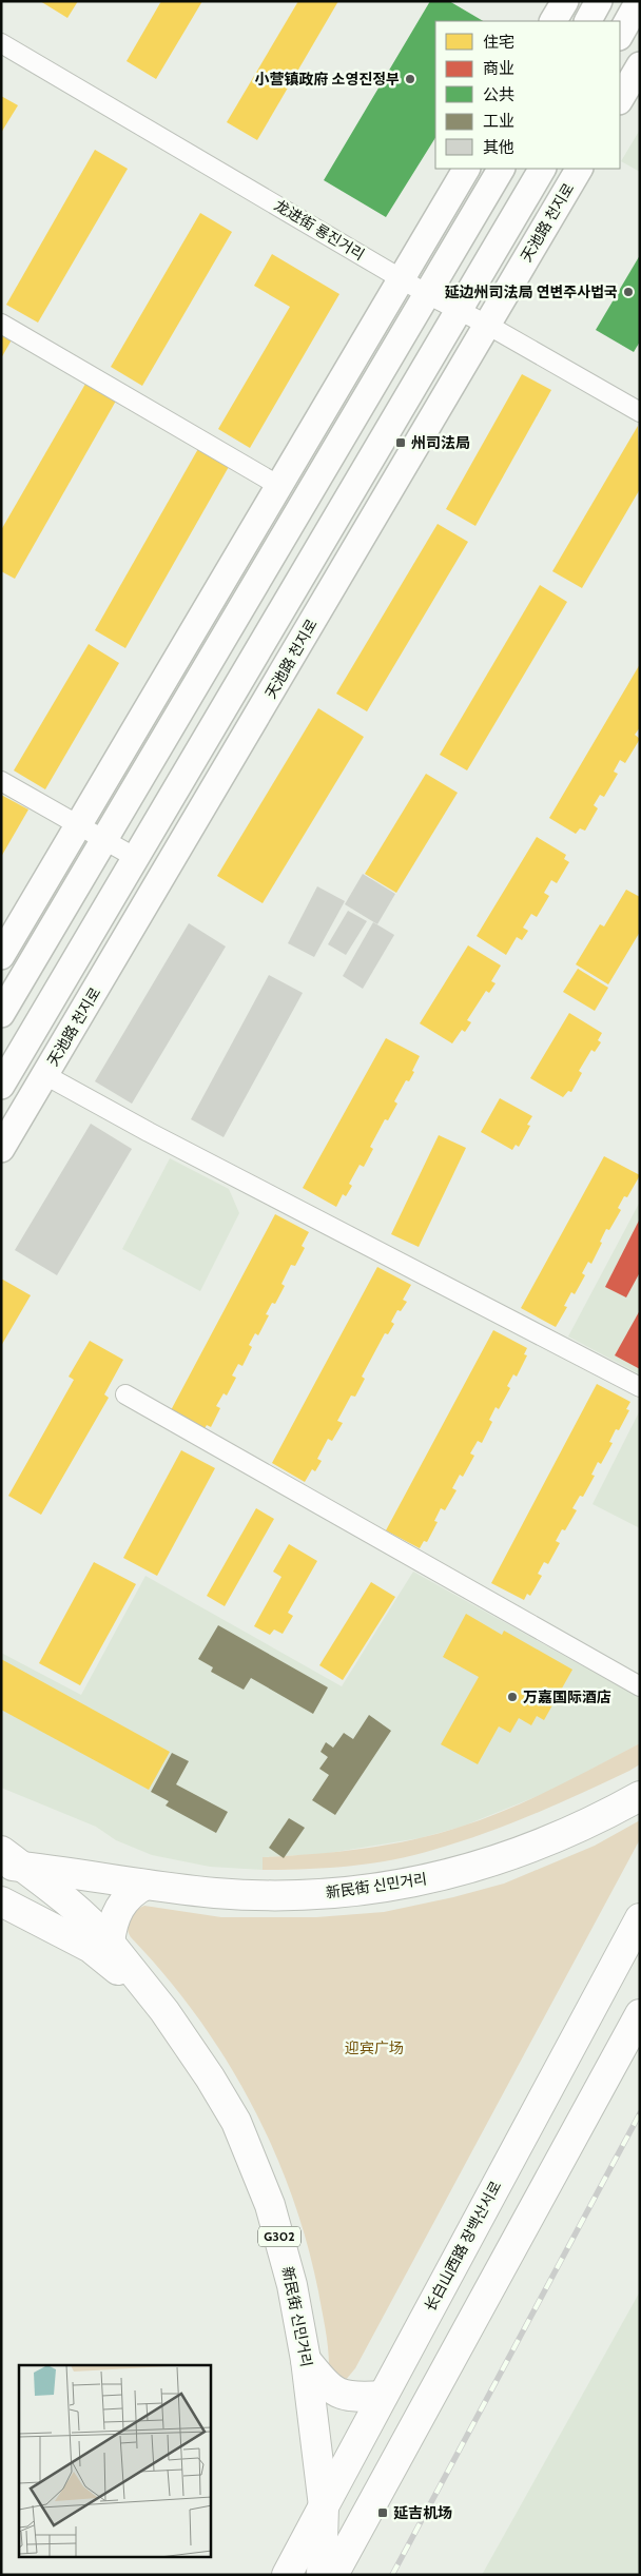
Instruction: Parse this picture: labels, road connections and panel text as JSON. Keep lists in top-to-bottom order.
{
  "streets": {
    "main road": ["新民街 신민거리", "G302", "长白山西路 장백산서로"],
    "street": ["天池路 천지로", "龙进街 룡진거리"]
  },
  "crossings": [
    ["天池路 천지로", "龙进街 룡진거리"],
    ["新民街 신민거리", "长白山西路 장백산서로"]
  ],
  "parks": ["迎宾广场"],
  "places": {
    "other": ["小营镇政府 소영진정부", "延边州司法局 연변주사법국", "万嘉国际酒店"],
    "transit": ["州司法局", "延吉机场"]
  },
  "legend": [
    "住宅",
    "商业",
    "公共",
    "工业",
    "其他"
  ]
}
